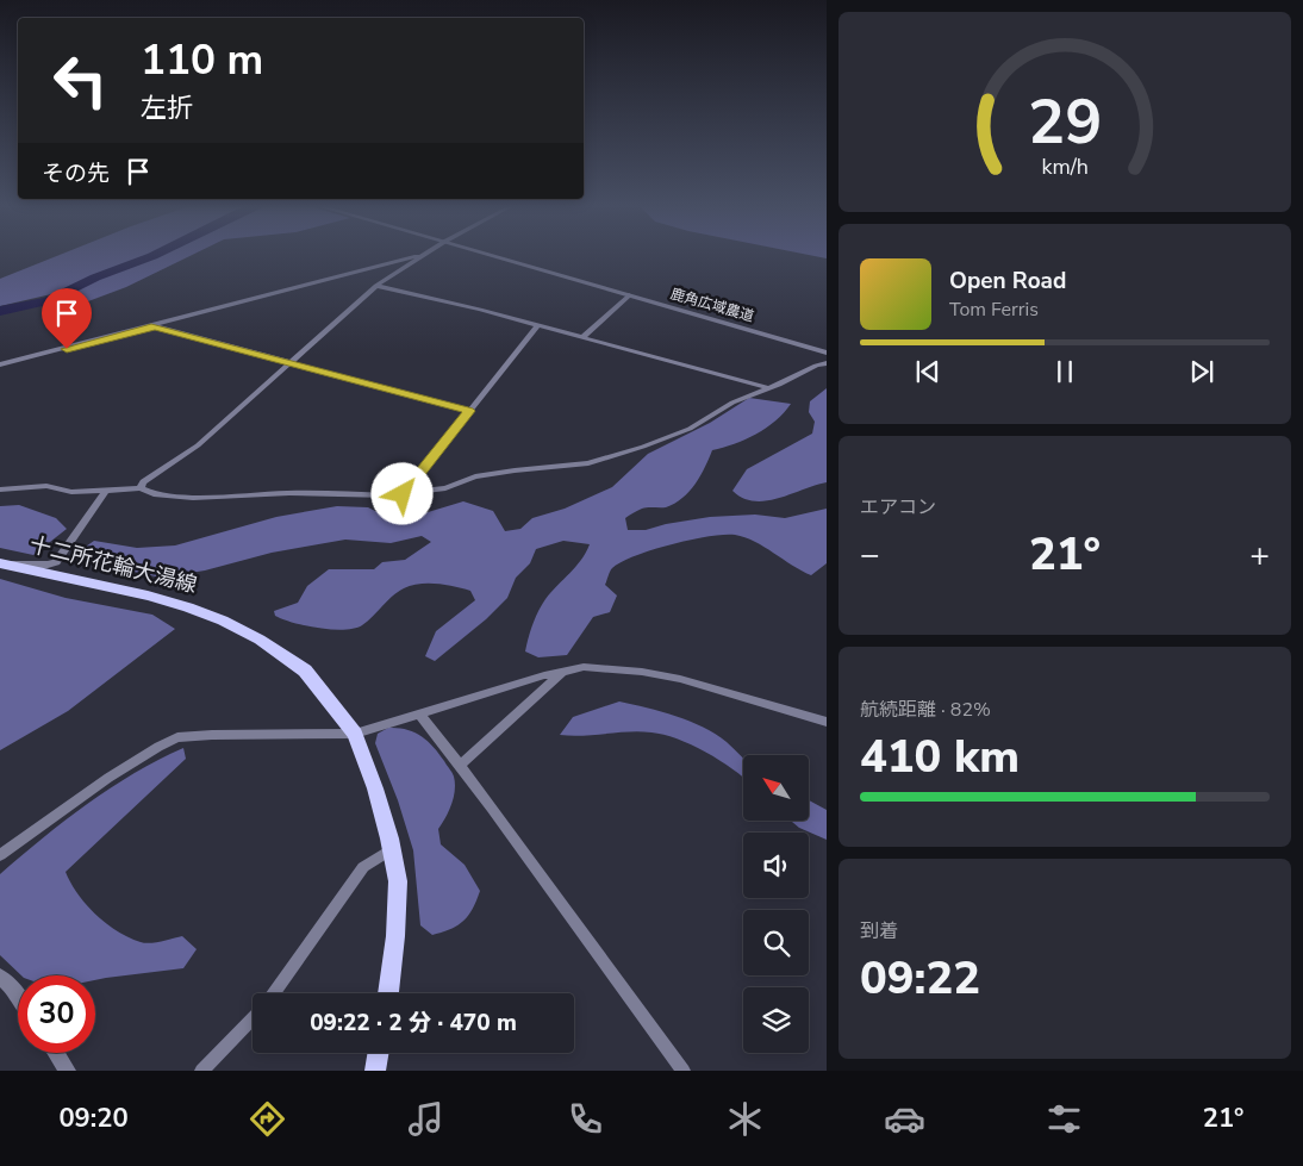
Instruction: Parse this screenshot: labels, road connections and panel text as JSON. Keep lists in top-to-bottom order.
{
  "streets": {
    "main road": ["十二所花輪大湯線"],
    "street": ["鹿角広域農道"]
  },
  "north": "top left",
  "page": {
    "turn": ["110 m", "左折"],
    "then": "その先",
    "song": ["Open Road", "Tom Ferris"],
    "tile": [
      "エアコン",
      ["航続距離 · 82%", "410 km"],
      ["到着", "09:22"]
    ],
    "heat": ["−", "21°", "+"],
    "limit": "30",
    "trip": "09:22 · 2 分 · 470 m",
    "tabs": ["09:20", "21°"],
    "gauge": ["29", "km/h"]
  }
}
